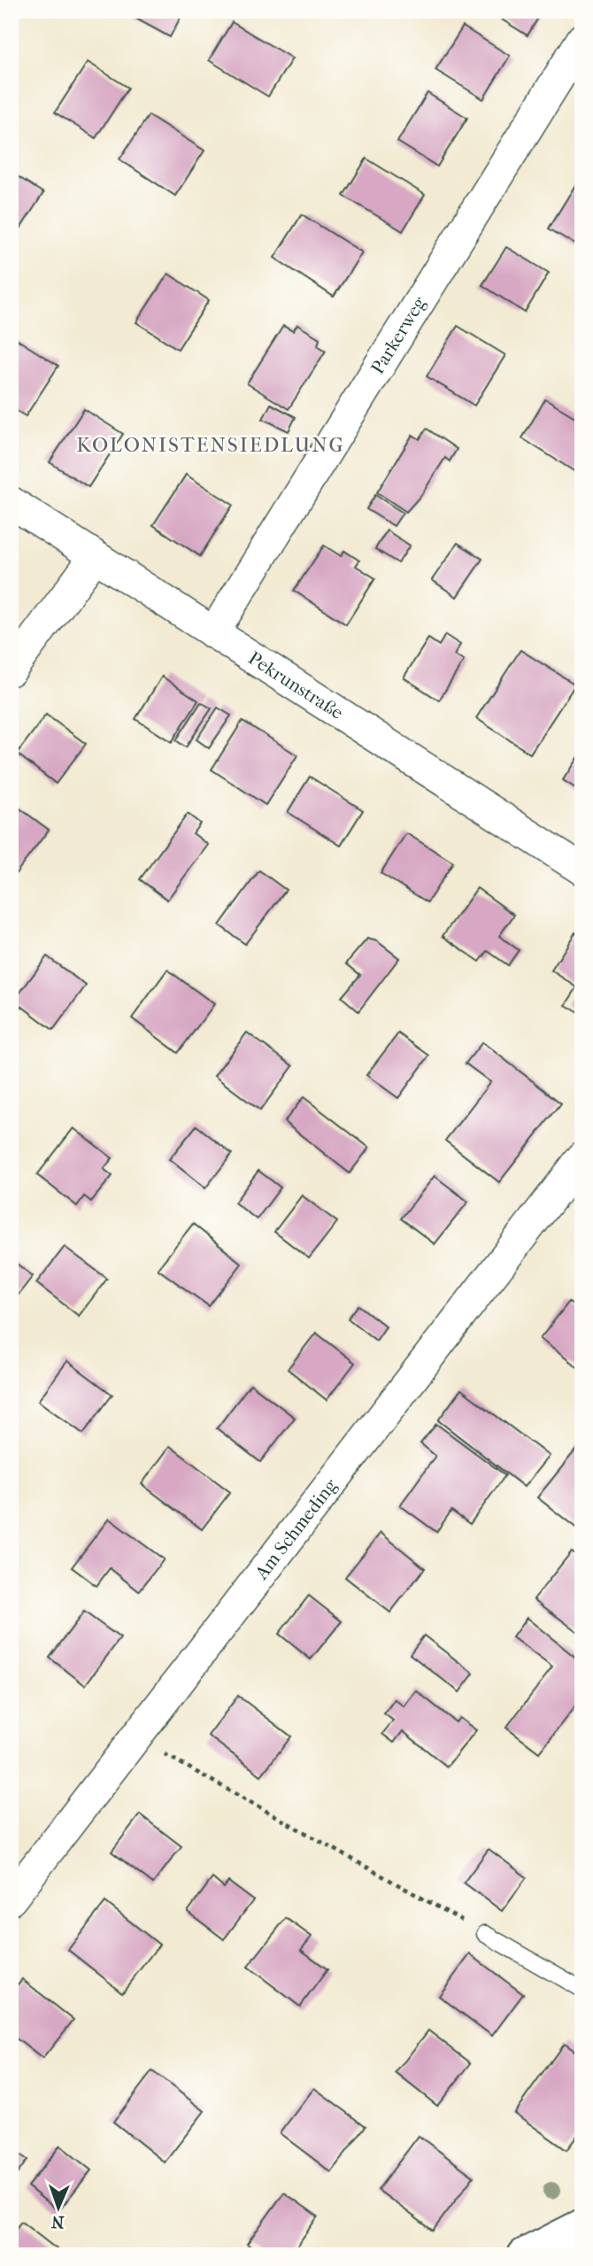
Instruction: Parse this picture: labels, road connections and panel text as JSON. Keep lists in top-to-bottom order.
{
  "streets": {
    "street": ["Parkerweg", "Pekrunstraße", "Am Schmeding"]
  },
  "crossings": [
    ["Parkerweg", "Pekrunstraße"]
  ],
  "districts": ["KOLONISTENSIEDLUNG"],
  "north": "bottom"
}
